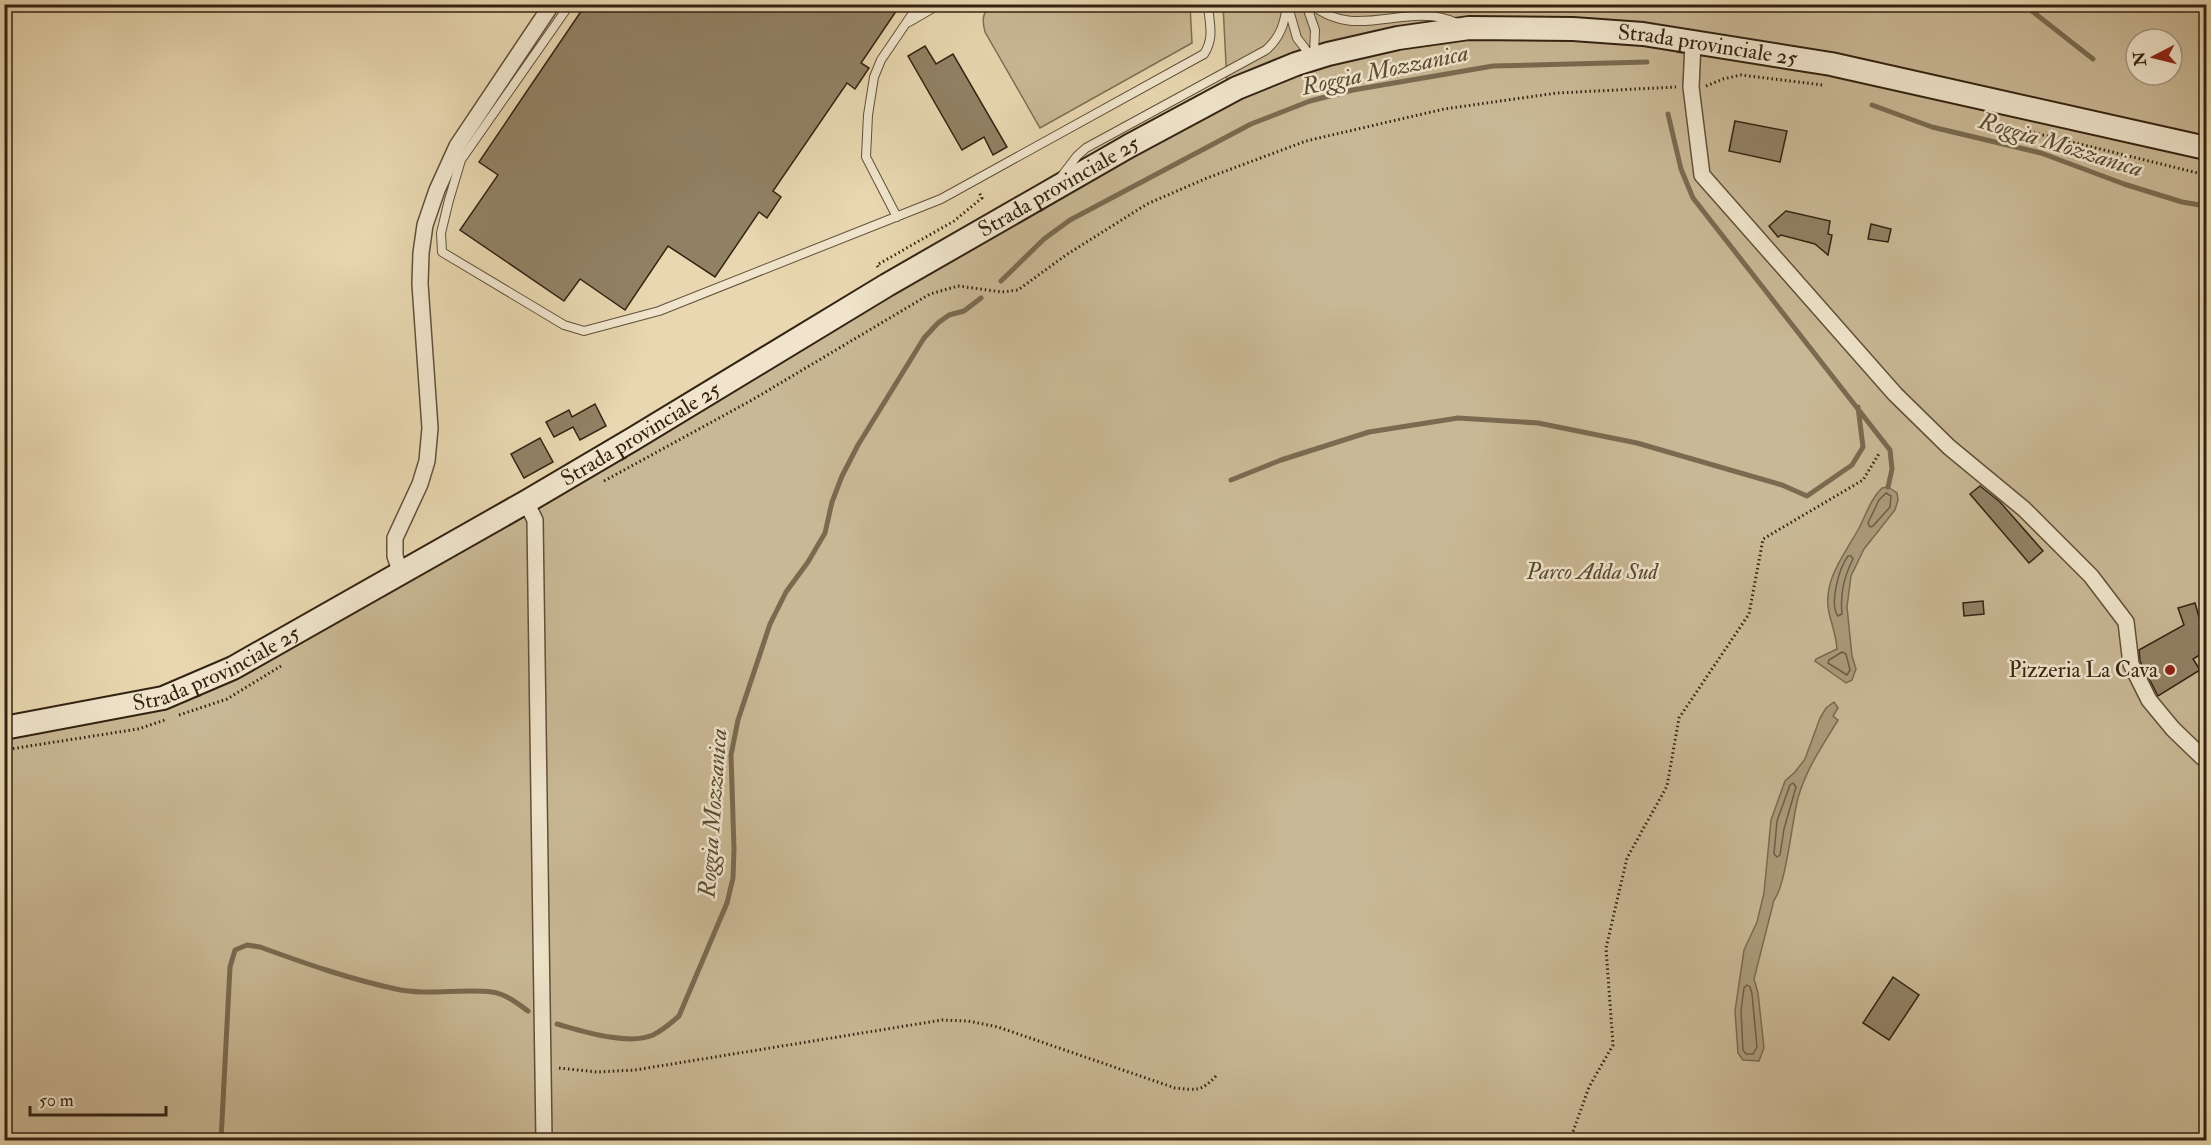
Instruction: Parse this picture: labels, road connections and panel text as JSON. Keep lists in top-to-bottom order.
{
  "streets": {
    "street": ["Strada provinciale 25"]
  },
  "water": ["Roggia Mozzanica"],
  "parks": ["Parco Adda Sud"],
  "places": ["Pizzeria La Cava"],
  "scale_bar": "50 m",
  "north": "left"
}
